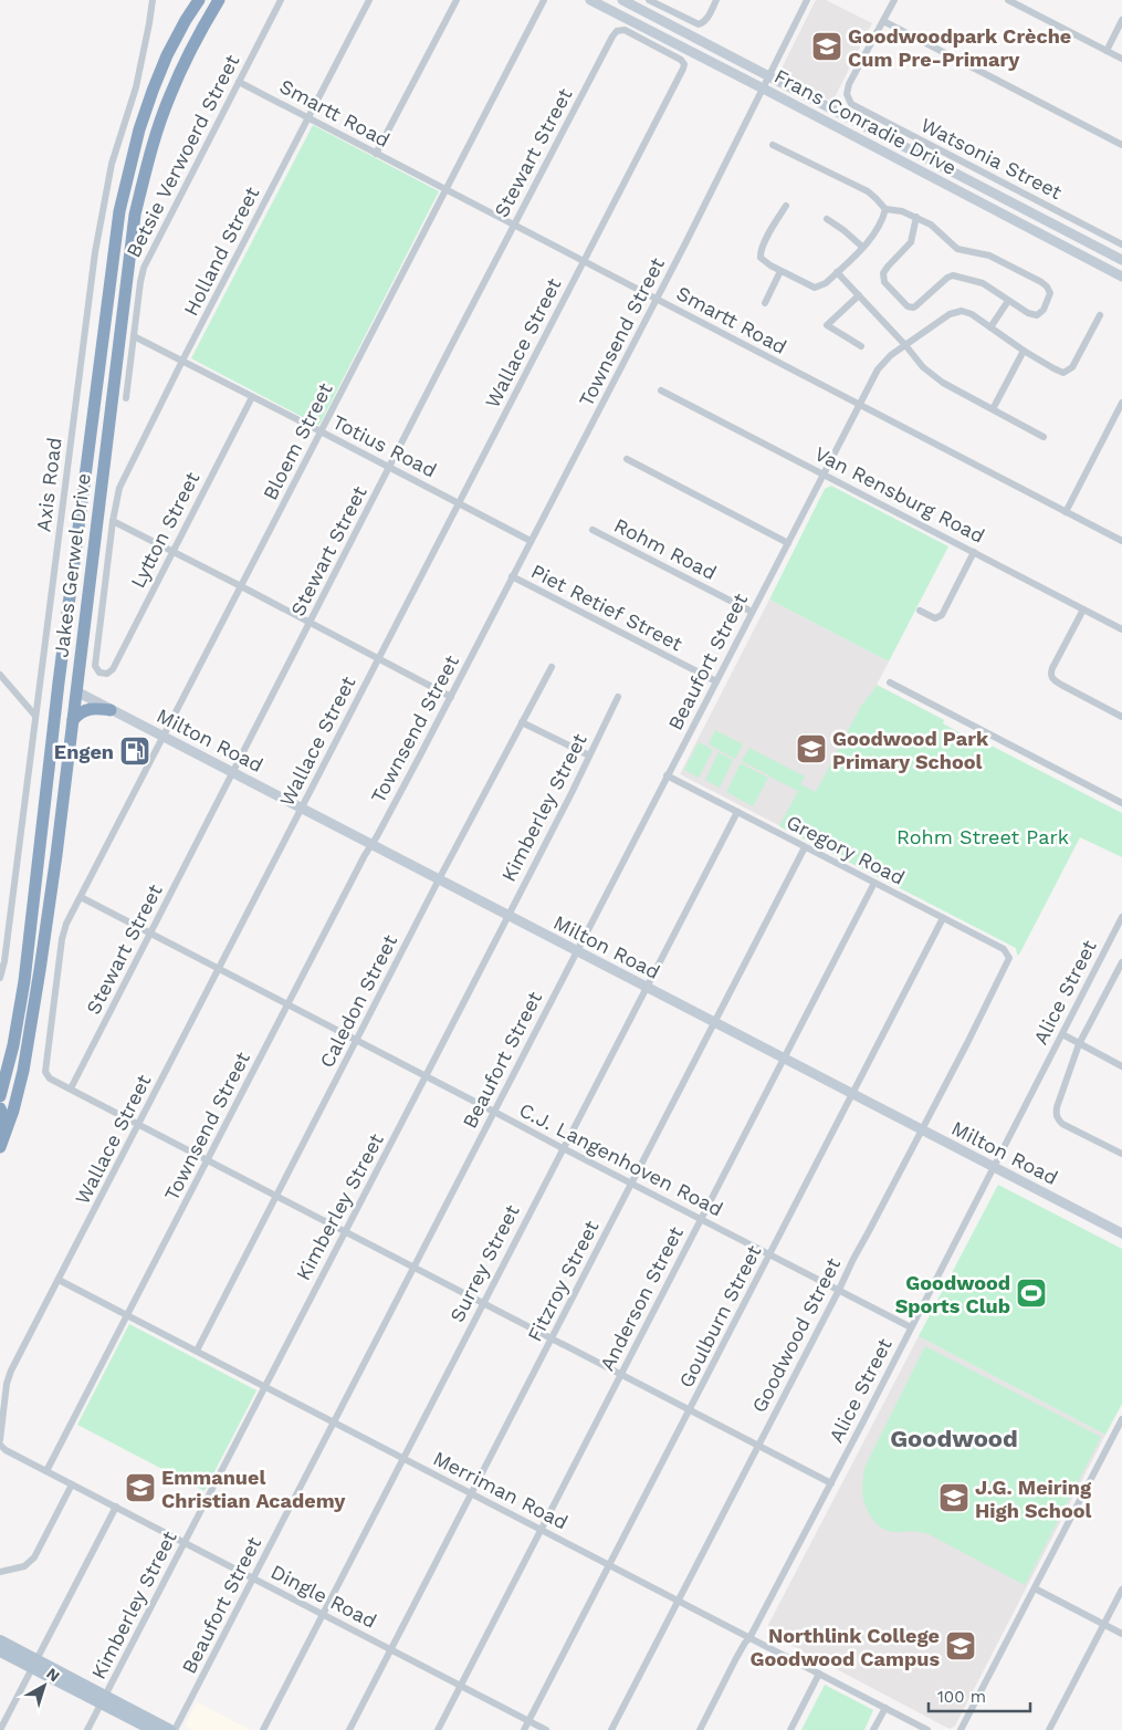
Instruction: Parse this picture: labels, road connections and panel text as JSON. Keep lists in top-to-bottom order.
{
  "streets": {
    "highway": ["Jakes Gerwel Drive"],
    "street": [
      "Smartt Road",
      "Frans Conradie Drive",
      "Stewart Street",
      "Betsie Verwoerd Street",
      "Watsonia Street",
      "Holland Street",
      "Townsend Street",
      "Wallace Street",
      "Bloem Street",
      "Totius Road",
      "Axis Road",
      "Van Rensburg Road",
      "Lytton Street",
      "Rohm Road",
      "Piet Retief Street",
      "Beaufort Street",
      "Milton Road",
      "Kimberley Street",
      "Gregory Road",
      "Alice Street",
      "Caledon Street",
      "C.J. Langenhoven Road",
      "Surrey Street",
      "Fitzroy Street",
      "Anderson Street",
      "Goulburn Street",
      "Goodwood Street",
      "Merriman Road",
      "Dingle Road"
    ]
  },
  "crossings": [
    ["Smartt Road", "Stewart Street"],
    ["Smartt Road", "Betsie Verwoerd Street"],
    ["Smartt Road", "Holland Street"],
    ["Smartt Road", "Townsend Street"],
    ["Smartt Road", "Wallace Street"],
    ["Smartt Road", "Bloem Street"],
    ["Smartt Road", "Beaufort Street"],
    ["Frans Conradie Drive", "Townsend Street"],
    ["Stewart Street", "Wallace Street"],
    ["Stewart Street", "Bloem Street"],
    ["Stewart Street", "Totius Road"],
    ["Stewart Street", "Milton Road"],
    ["Stewart Street", "C.J. Langenhoven Road"],
    ["Betsie Verwoerd Street", "Totius Road"],
    ["Holland Street", "Totius Road"],
    ["Holland Street", "Lytton Street"],
    ["Townsend Street", "Totius Road"],
    ["Townsend Street", "Piet Retief Street"],
    ["Townsend Street", "Milton Road"],
    ["Townsend Street", "C.J. Langenhoven Road"],
    ["Townsend Street", "Merriman Road"],
    ["Townsend Street", "Dingle Road"],
    ["Wallace Street", "Totius Road"],
    ["Wallace Street", "Milton Road"],
    ["Wallace Street", "C.J. Langenhoven Road"],
    ["Wallace Street", "Merriman Road"],
    ["Bloem Street", "Totius Road"],
    ["Bloem Street", "Milton Road"],
    ["Bloem Street", "C.J. Langenhoven Road"],
    ["Totius Road", "Lytton Street"],
    ["Van Rensburg Road", "Beaufort Street"],
    ["Rohm Road", "Beaufort Street"],
    ["Jakes Gerwel Drive", "Milton Road"],
    ["Piet Retief Street", "Beaufort Street"],
    ["Beaufort Street", "Milton Road"],
    ["Beaufort Street", "Gregory Road"],
    ["Beaufort Street", "C.J. Langenhoven Road"],
    ["Beaufort Street", "Merriman Road"],
    ["Beaufort Street", "Dingle Road"],
    ["Milton Road", "Kimberley Street"],
    ["Milton Road", "Alice Street"],
    ["Milton Road", "Caledon Street"],
    ["Milton Road", "Surrey Street"],
    ["Milton Road", "Fitzroy Street"],
    ["Milton Road", "Anderson Street"],
    ["Milton Road", "Goulburn Street"],
    ["Milton Road", "Goodwood Street"],
    ["Kimberley Street", "C.J. Langenhoven Road"],
    ["Kimberley Street", "Merriman Road"],
    ["Kimberley Street", "Dingle Road"],
    ["Gregory Road", "Surrey Street"],
    ["Gregory Road", "Fitzroy Street"],
    ["Gregory Road", "Anderson Street"],
    ["Gregory Road", "Goulburn Street"],
    ["Gregory Road", "Goodwood Street"],
    ["Alice Street", "C.J. Langenhoven Road"],
    ["Alice Street", "Merriman Road"],
    ["Caledon Street", "C.J. Langenhoven Road"],
    ["Caledon Street", "Merriman Road"],
    ["C.J. Langenhoven Road", "Surrey Street"],
    ["C.J. Langenhoven Road", "Fitzroy Street"],
    ["C.J. Langenhoven Road", "Anderson Street"],
    ["C.J. Langenhoven Road", "Goulburn Street"],
    ["C.J. Langenhoven Road", "Goodwood Street"],
    ["Surrey Street", "Merriman Road"],
    ["Surrey Street", "Dingle Road"],
    ["Fitzroy Street", "Merriman Road"],
    ["Fitzroy Street", "Dingle Road"],
    ["Anderson Street", "Merriman Road"],
    ["Anderson Street", "Dingle Road"],
    ["Goulburn Street", "Merriman Road"],
    ["Goulburn Street", "Dingle Road"],
    ["Goodwood Street", "Merriman Road"]
  ],
  "districts": ["Goodwood"],
  "parks": ["Rohm Street Park"],
  "places": {
    "school or university": [
      "Goodwoodpark Crèche Cum Pre-Primary",
      "Goodwood Park Primary School",
      "Emmanuel Christian Academy",
      "J.G. Meiring High School",
      "Northlink College Goodwood Campus"
    ],
    "fuel station": ["Engen"],
    "sports": ["Goodwood Sports Club"]
  },
  "scale_bar": "100 m",
  "north": "top right"
}
